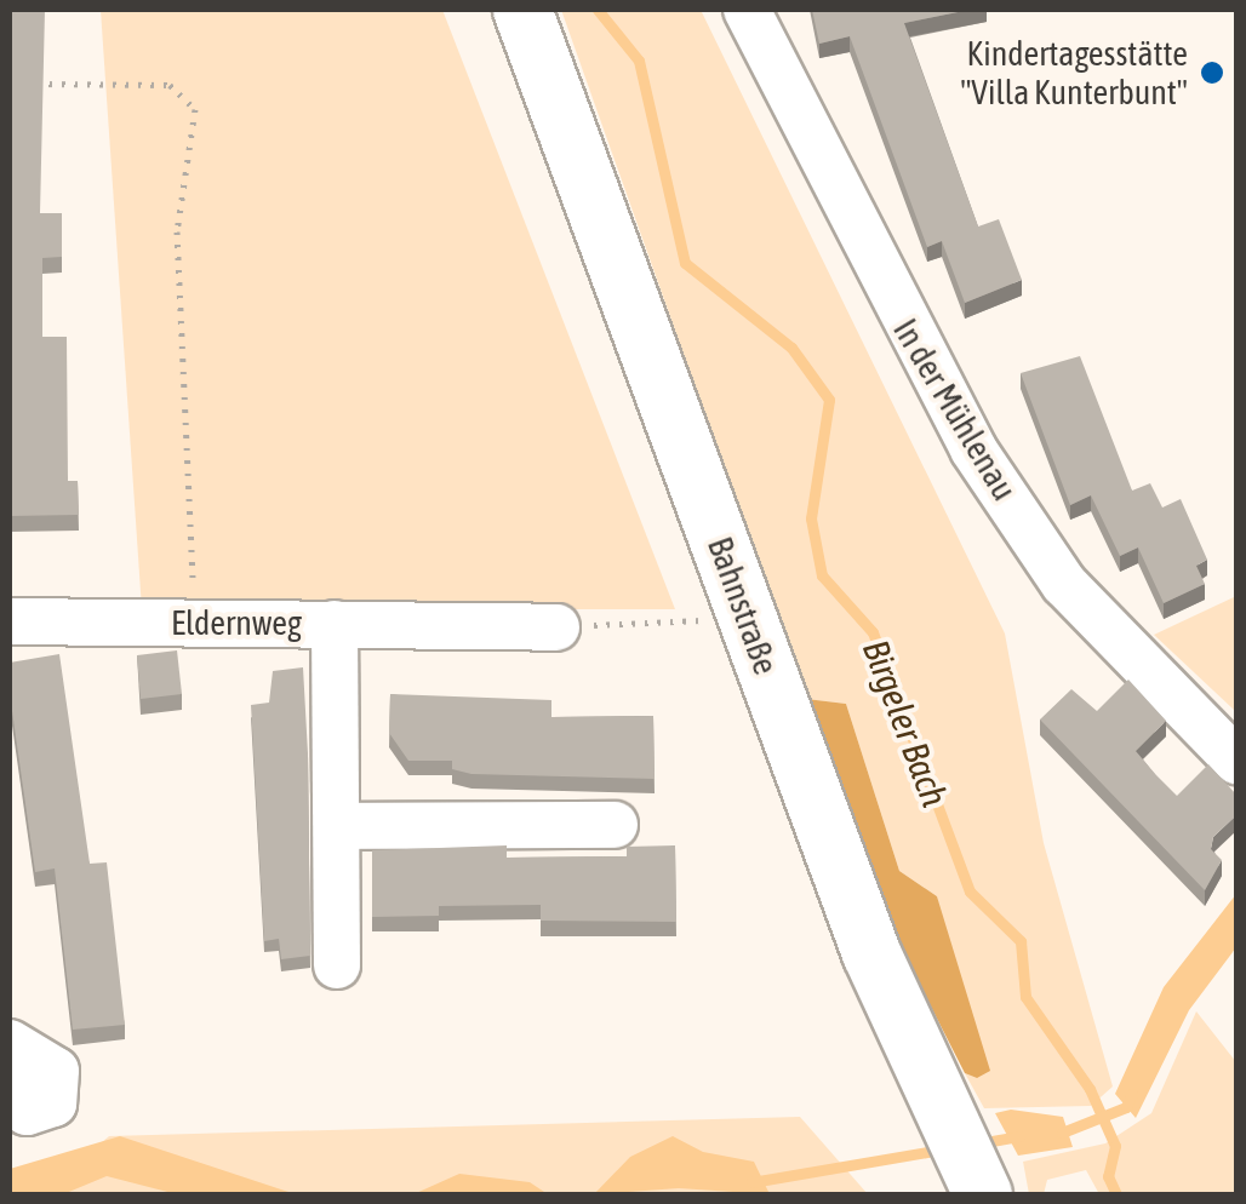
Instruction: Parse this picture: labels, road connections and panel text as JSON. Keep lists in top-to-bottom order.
{
  "streets": {
    "main road": ["Bahnstraße"],
    "street": ["In der Mühlenau", "Eldernweg"]
  },
  "water": ["Birgeler Bach"],
  "places": ["Kindertagesstätte \"Villa Kunterbunt\""]
}
